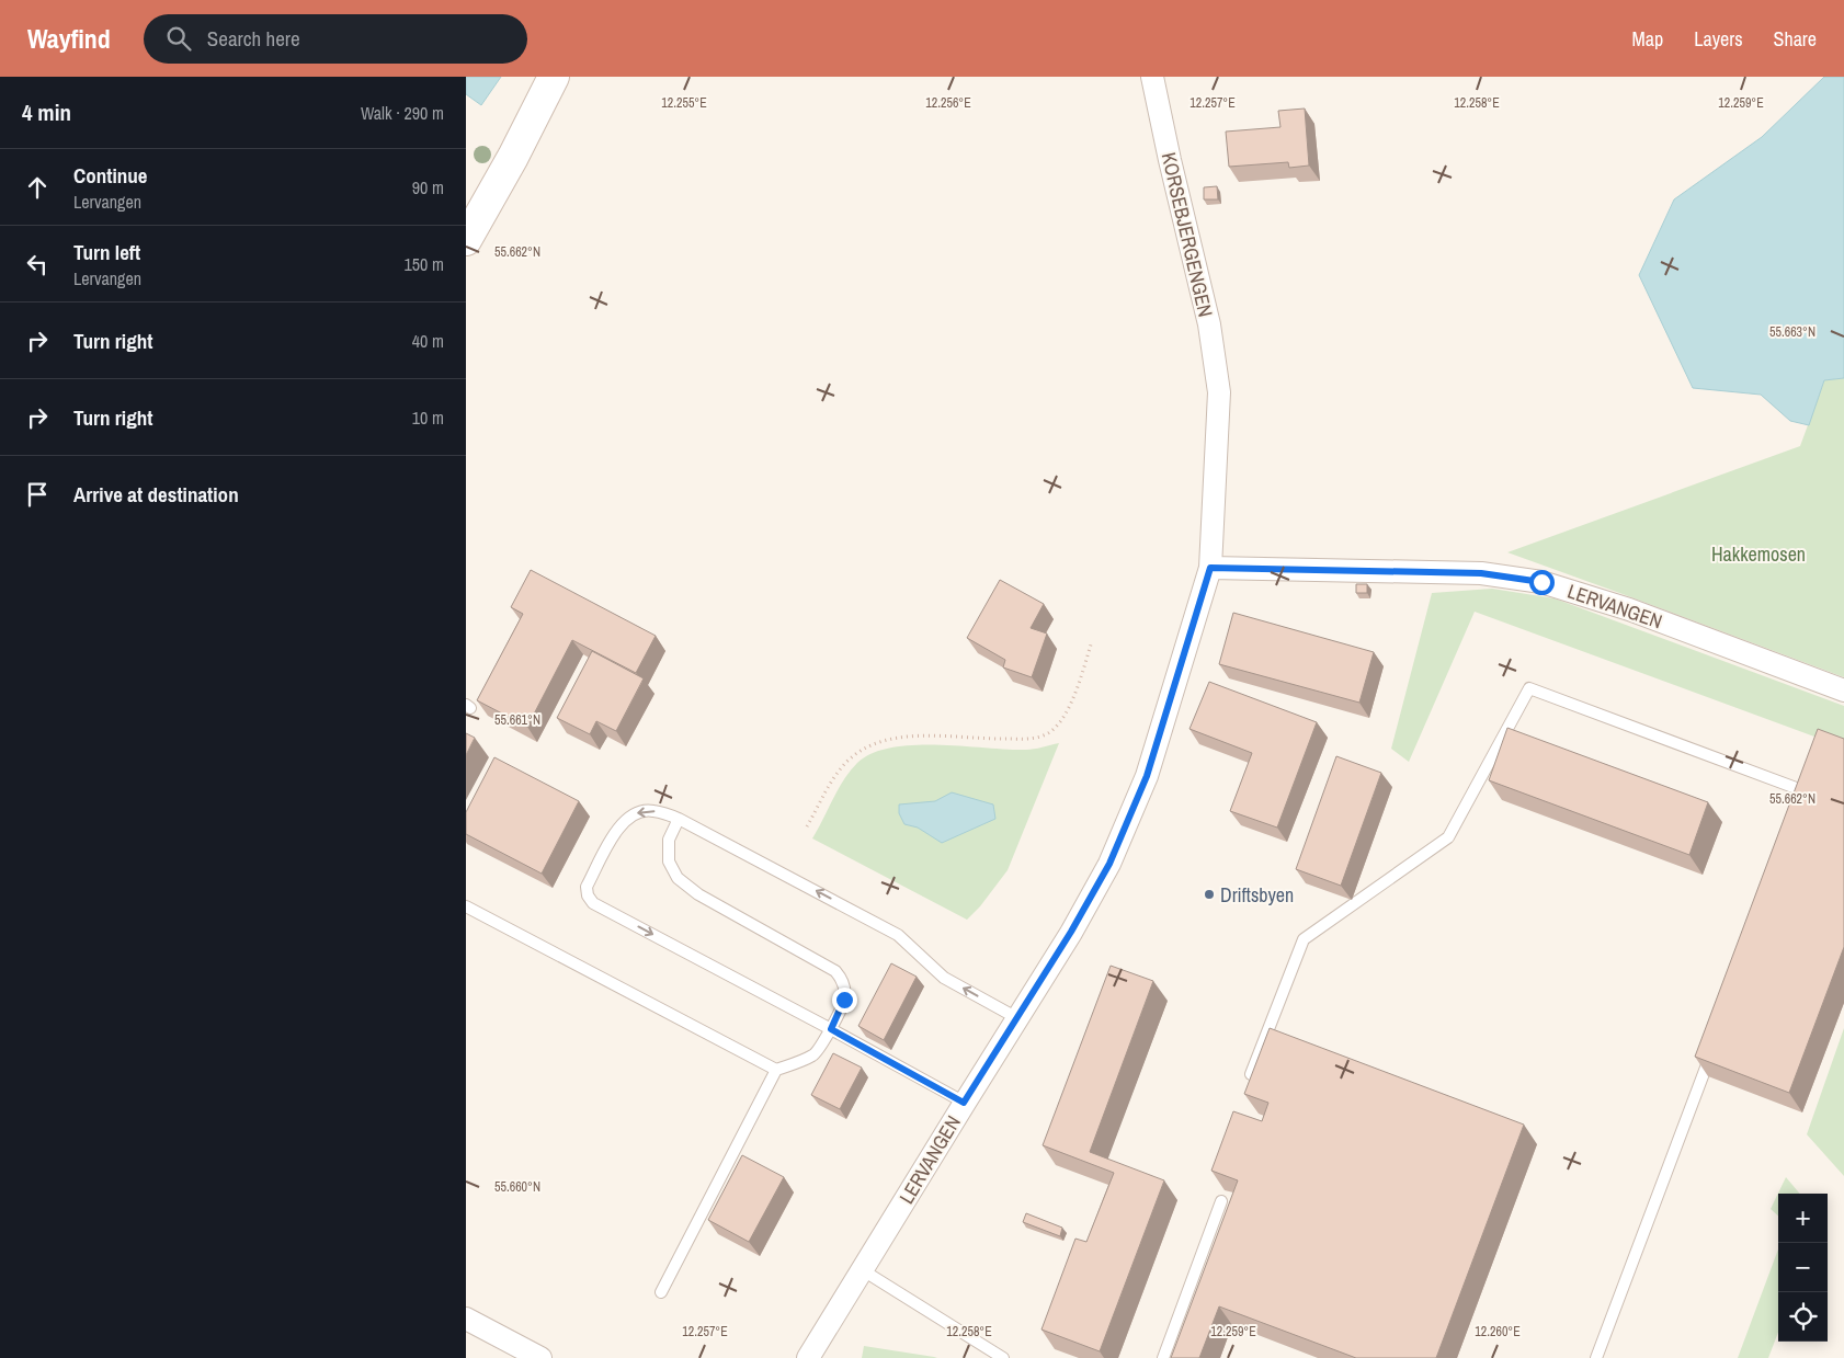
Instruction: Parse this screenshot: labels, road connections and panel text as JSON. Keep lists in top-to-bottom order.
{
  "streets": {
    "street": ["KORSEBJERGENGEN", "LERVANGEN"]
  },
  "crossings": [
    ["KORSEBJERGENGEN", "LERVANGEN"]
  ],
  "parks": ["Hakkemosen"],
  "places": ["Driftsbyen"],
  "page": {
    "header": "Wayfind",
    "search": "Search here",
    "nav": ["Map", "Layers", "Share"],
    "heading": ["4 min", "Walk · 290 m"],
    "list": [
      ["Continue", "Lervangen", "90 m"],
      ["Turn left", "Lervangen", "150 m"],
      ["Turn right", "40 m"],
      ["Turn right", "10 m"],
      "Arrive at destination"
    ],
    "map_buttons": ["+", "−"]
  },
  "coordinates": [
    "12.256°E",
    "12.258°E",
    "12.255°E",
    "12.257°E",
    "12.259°E",
    "55.662°N",
    "55.663°N",
    "55.661°N",
    "55.660°N",
    "12.260°E"
  ]
}
